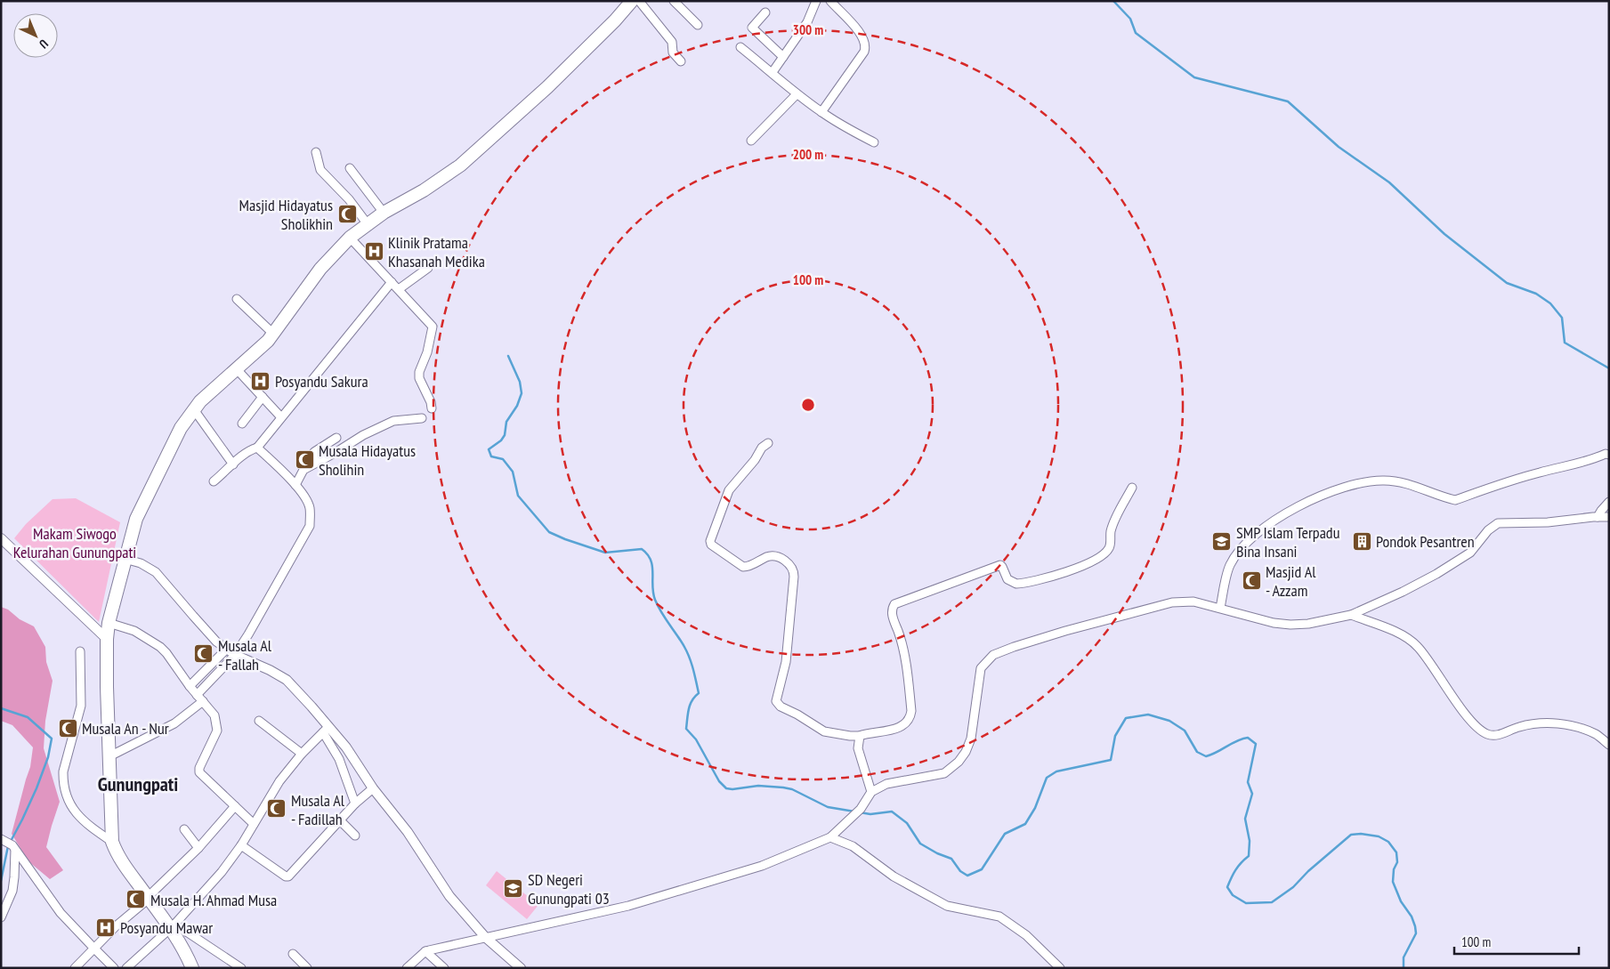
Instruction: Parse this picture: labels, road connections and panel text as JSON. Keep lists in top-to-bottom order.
{
  "districts": ["Gunungpati"],
  "parks": ["Makam Siwogo Kelurahan Gunungpati"],
  "places": {
    "mosque": [
      "Masjid Hidayatus Sholikhin",
      "Musala Hidayatus Sholihin",
      "Masjid Al - Azzam",
      "Musala Al - Fallah",
      "Musala An - Nur",
      "Musala Al - Fadillah",
      "Musala H. Ahmad Musa"
    ],
    "hospital": ["Klinik Pratama Khasanah Medika", "Posyandu Sakura", "Posyandu Mawar"],
    "school or university": ["SMP Islam Terpadu Bina Insani", "SD Negeri Gunungpati 03"],
    "building": ["Pondok Pesantren"]
  },
  "scale_bar": "100 m",
  "north": "bottom right",
  "rings": ["300 m", "200 m", "100 m"]
}
